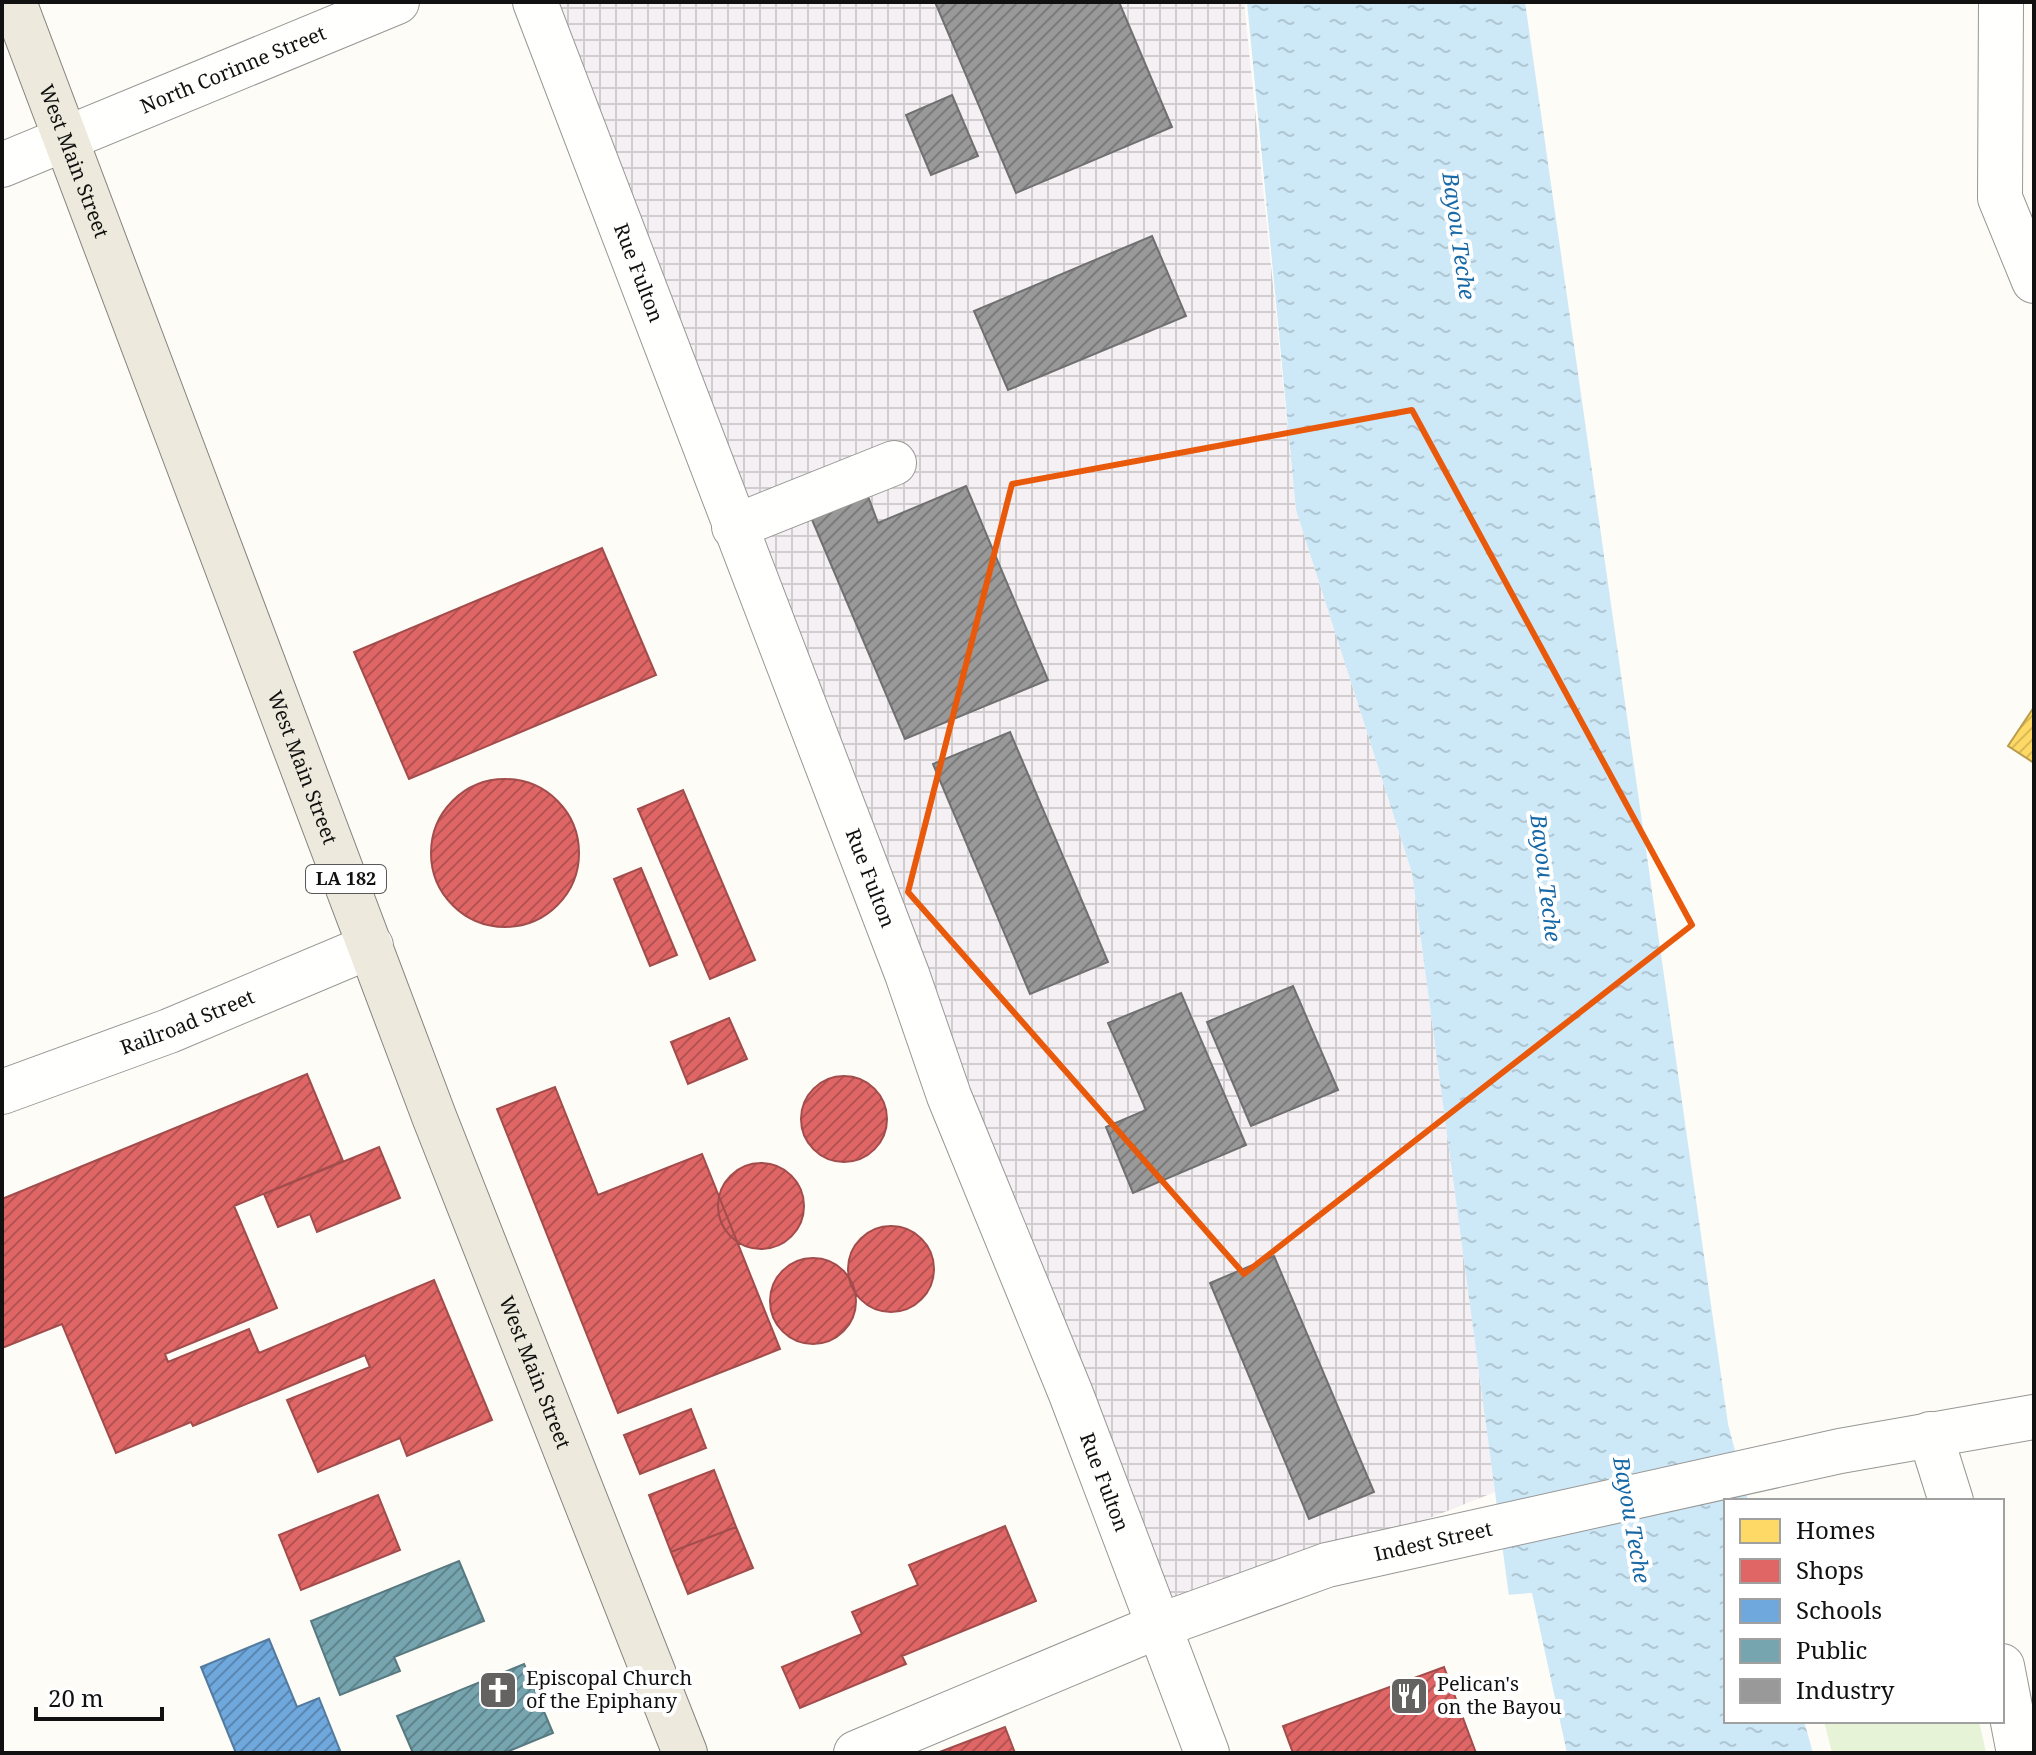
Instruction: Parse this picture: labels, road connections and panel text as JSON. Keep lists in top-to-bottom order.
{
  "streets": {
    "main road": ["West Main Street", "LA 182"],
    "street": [
      "North Corinne Street",
      "Rue Fulton",
      "Railroad Street",
      "Indest Street"
    ]
  },
  "crossings": [
    ["North Corinne Street", "West Main Street"],
    ["West Main Street", "Railroad Street"],
    ["Rue Fulton", "Indest Street"]
  ],
  "water": ["Bayou Teche"],
  "places": {
    "church": ["Episcopal Church of the Epiphany"],
    "restaurant": ["Pelican's on the Bayou"]
  },
  "legend": [
    "Homes",
    "Shops",
    "Schools",
    "Public",
    "Industry"
  ],
  "scale_bar": "20 m"
}
